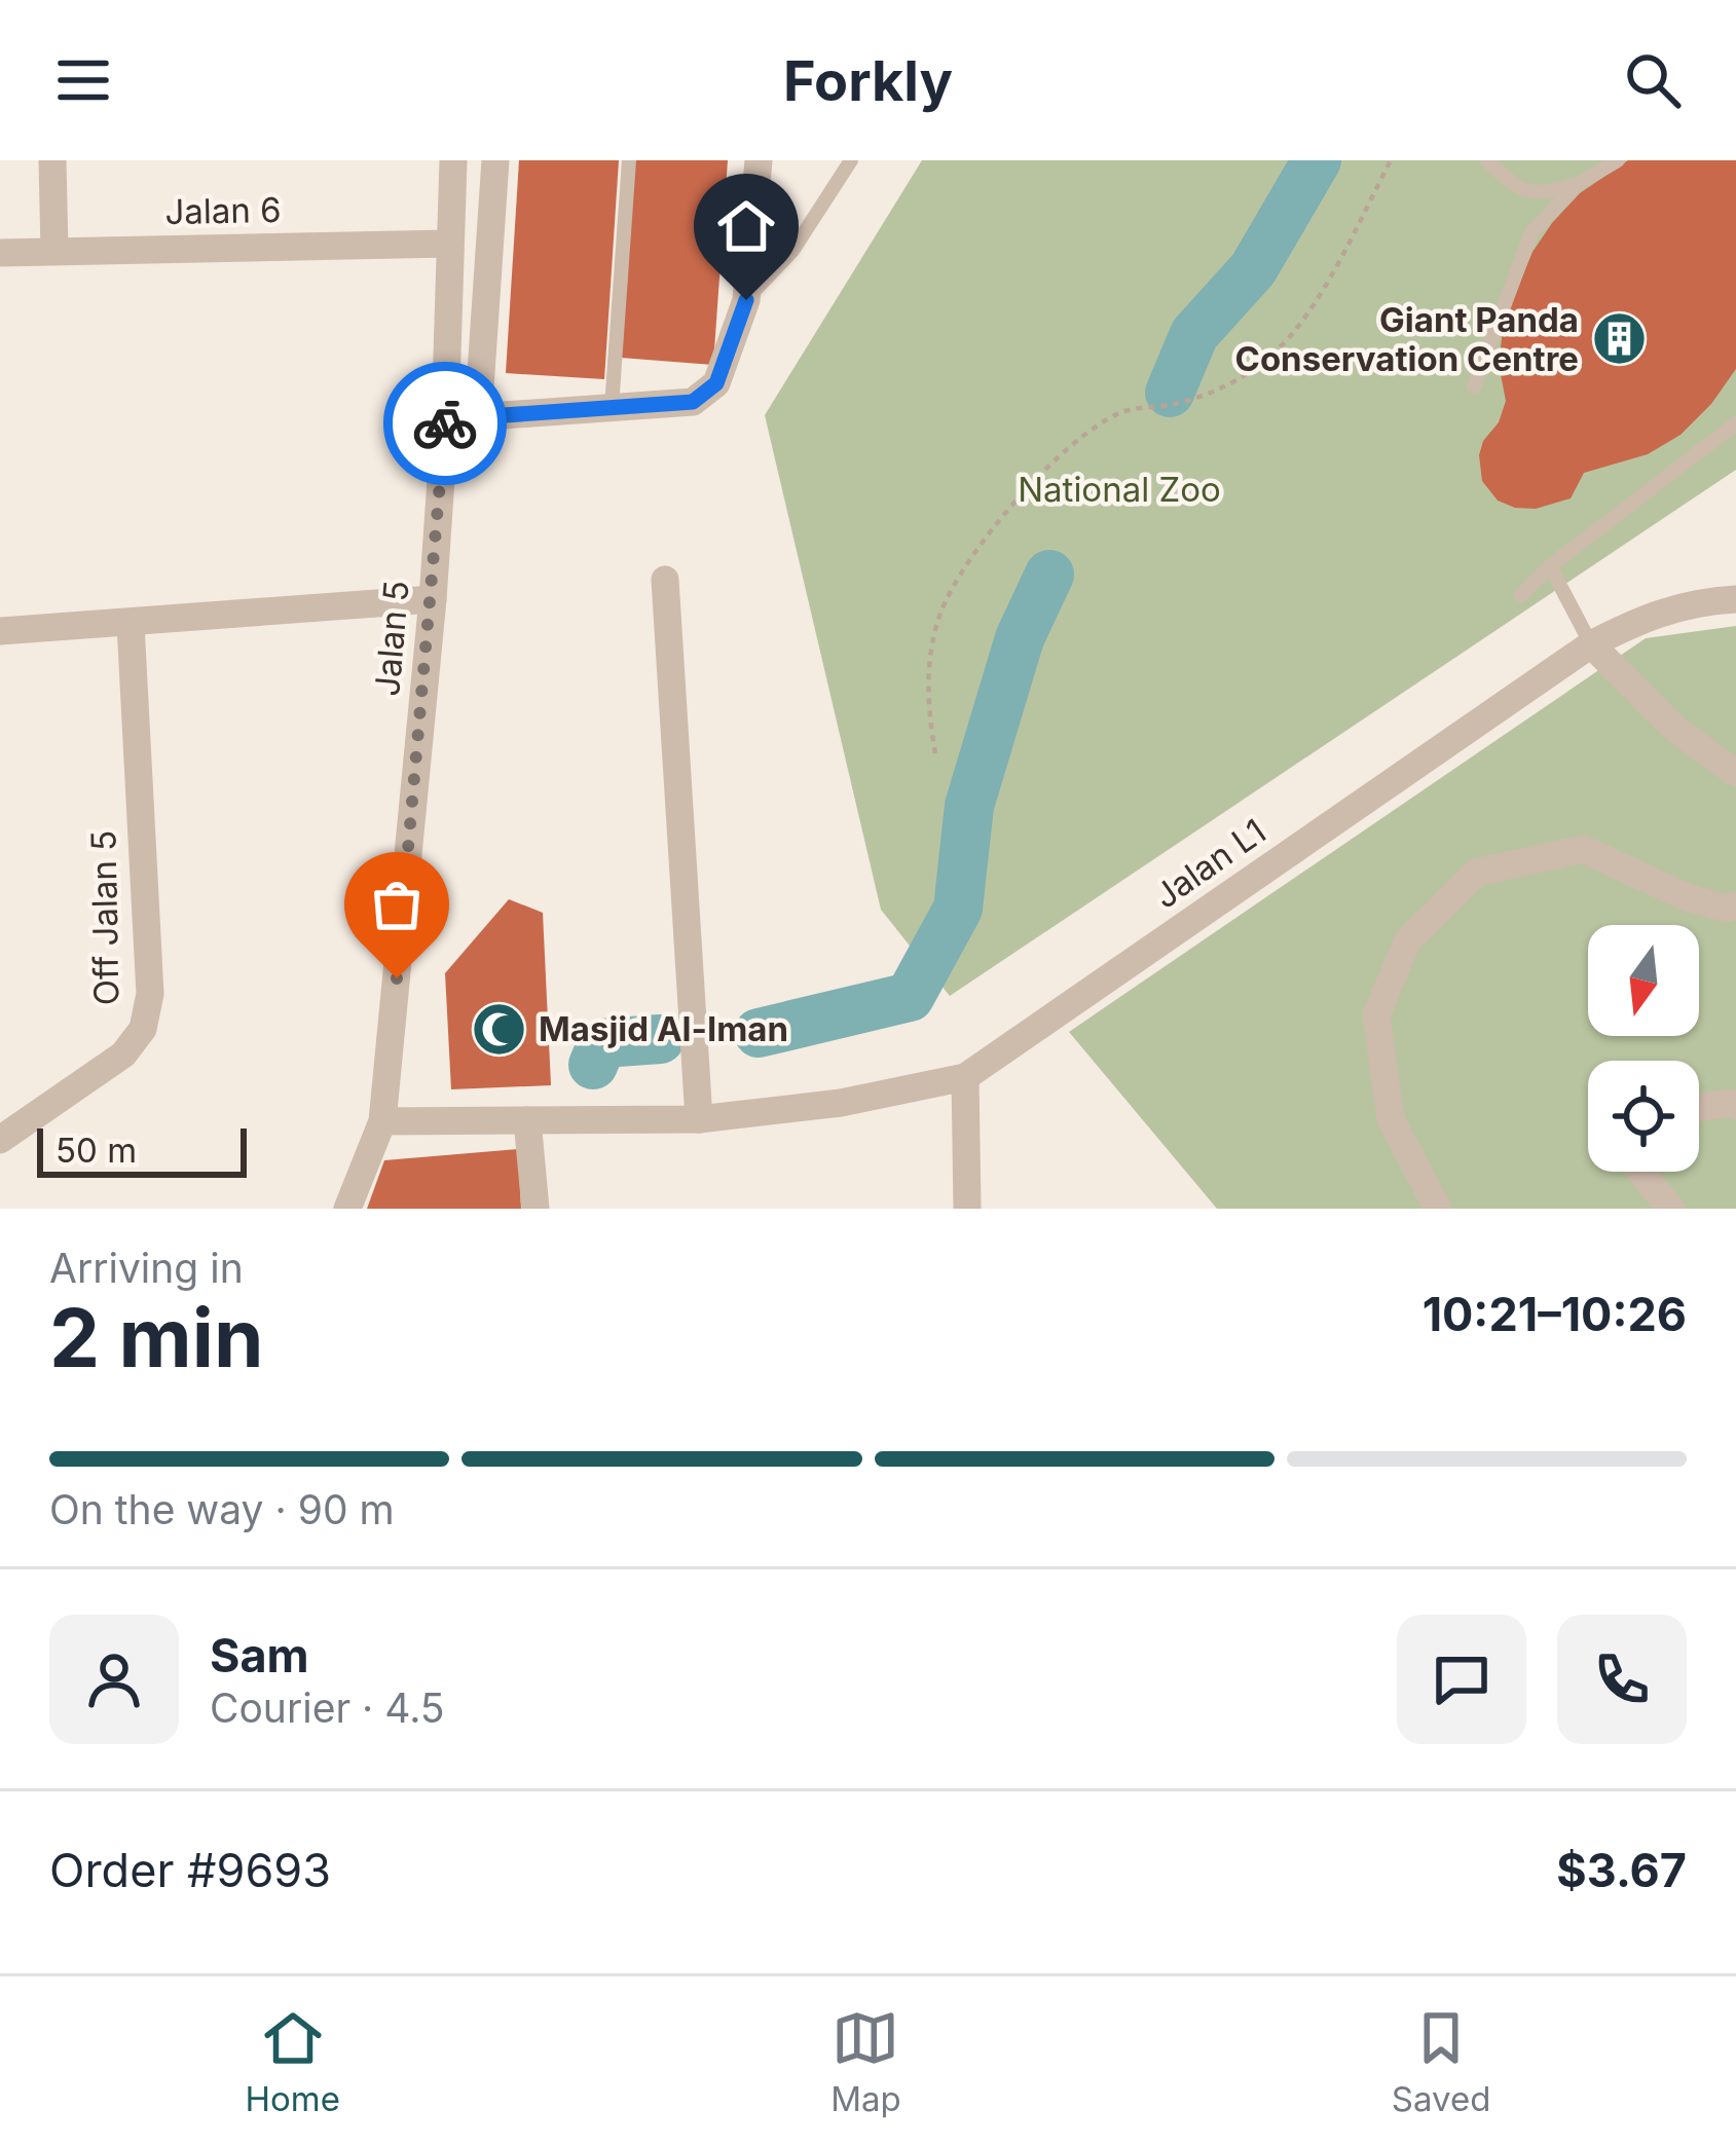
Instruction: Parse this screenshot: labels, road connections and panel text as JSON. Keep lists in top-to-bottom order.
{
  "streets": {
    "street": [
      "Jalan 6",
      "Jalan 5",
      "Jalan L1",
      "Off Jalan 5"
    ]
  },
  "crossings": [
    ["Jalan 6", "Jalan 5"],
    ["Jalan 5", "Jalan L1"]
  ],
  "parks": ["National Zoo"],
  "places": {
    "building": ["Giant Panda Conservation Centre"],
    "mosque": ["Masjid Al-Iman"]
  },
  "scale_bar": "50 m",
  "north": "bottom",
  "page": {
    "header": "Forkly",
    "scale": "50 m",
    "heading": ["2 min", "Arriving in", "10:21–10:26"],
    "panel": [
      "Sam",
      "Courier · 4.5",
      "Order #9693",
      "$3.67"
    ],
    "bar": "On the way · 90 m",
    "tabs": ["Home", "Map", "Saved"]
  }
}
